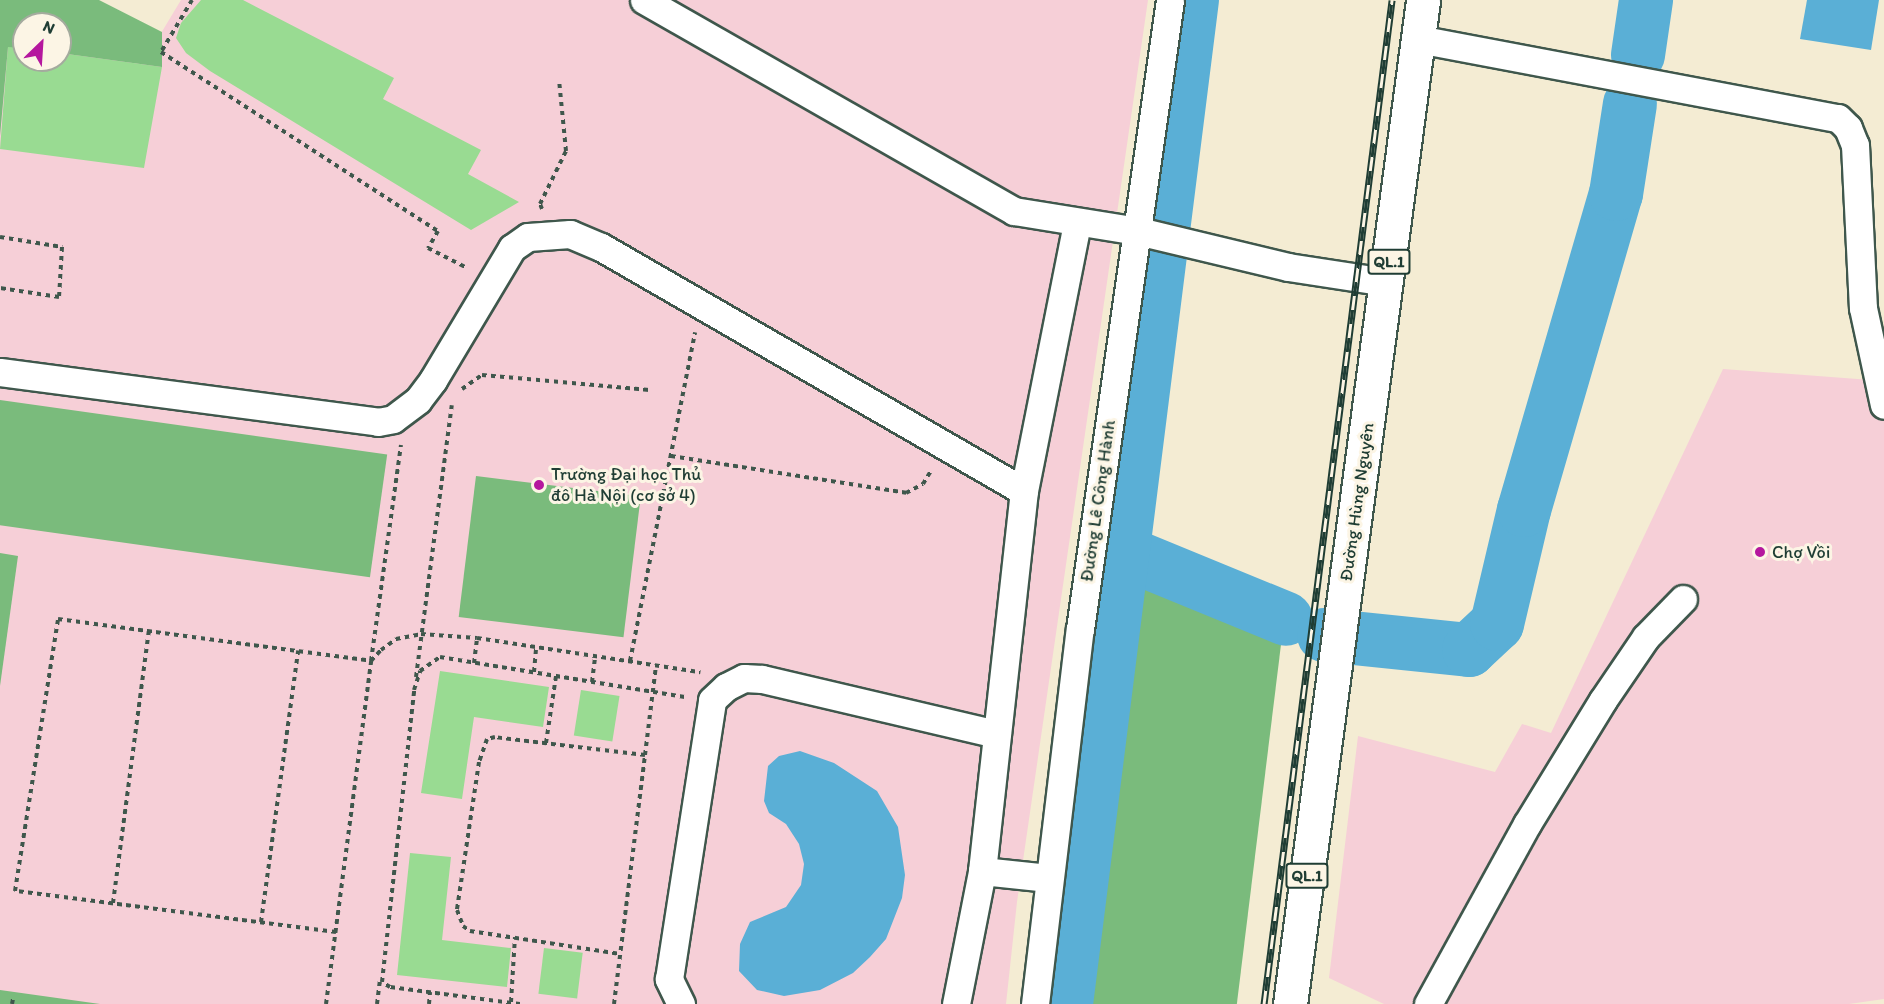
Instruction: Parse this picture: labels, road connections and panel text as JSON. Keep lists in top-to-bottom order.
{
  "streets": {
    "highway": ["QL.1", "Đường Hùng Nguyên"],
    "street": ["Đường Lê Công Hành"]
  },
  "places": ["Trường Đại học Thủ đô Hà Nội (cơ sở 4)", "Chợ Vồi"],
  "north": "top right"
}
